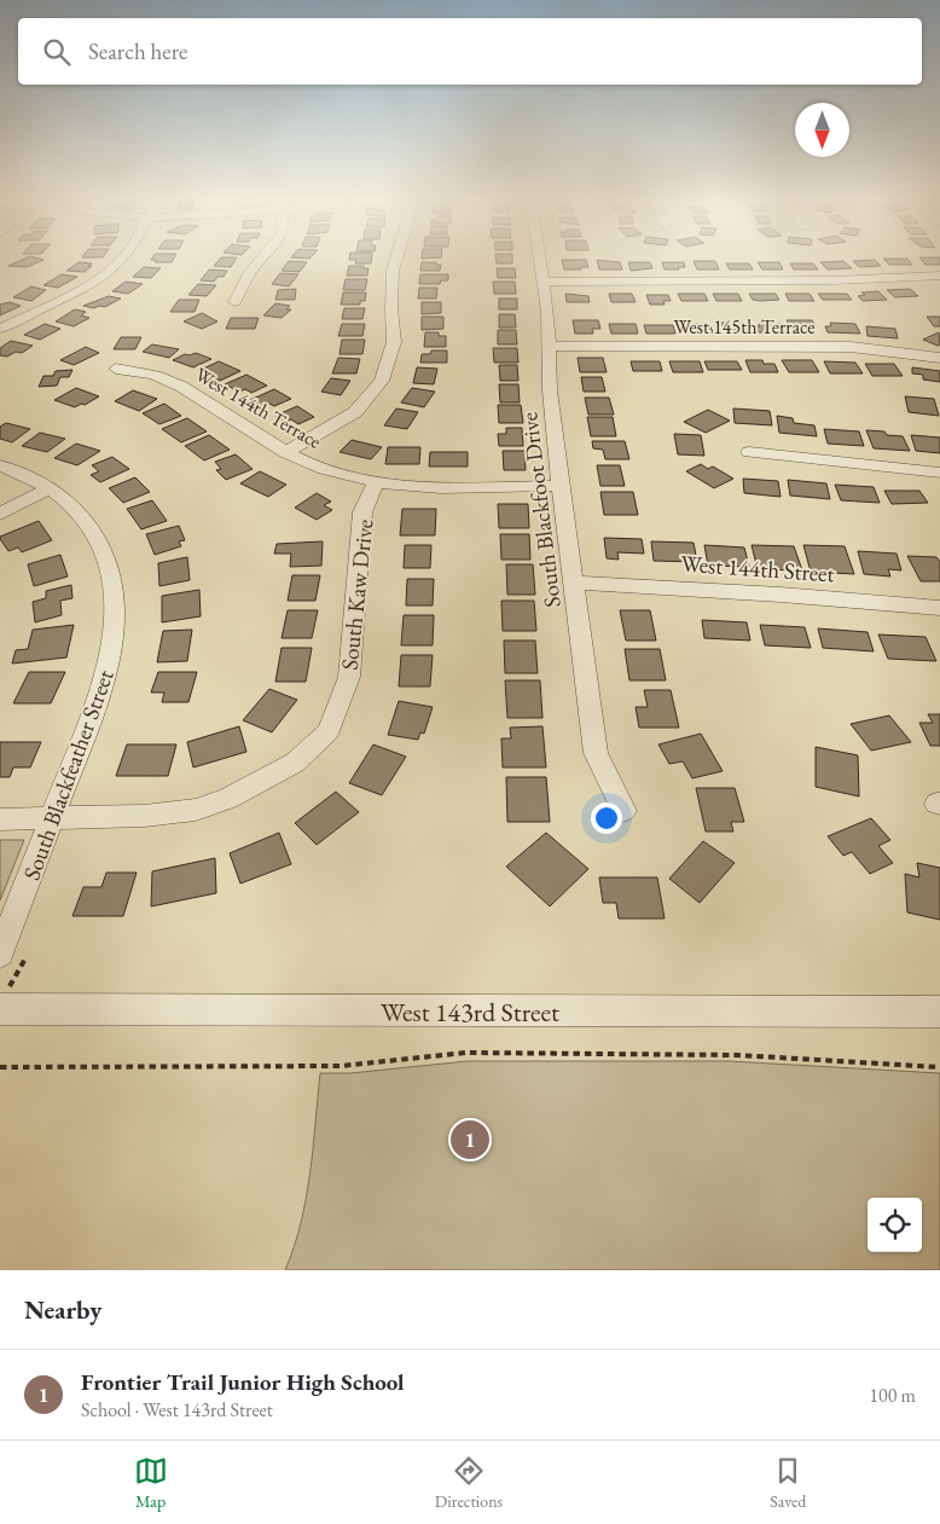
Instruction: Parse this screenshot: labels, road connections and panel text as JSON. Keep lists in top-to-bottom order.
{
  "streets": {
    "street": [
      "West 145th Terrace",
      "West 144th Terrace",
      "South Blackfoot Drive",
      "West 144th Street",
      "South Kaw Drive",
      "South Blackfeather Street",
      "West 143rd Street"
    ]
  },
  "crossings": [
    ["West 145th Terrace", "South Blackfoot Drive"],
    ["West 144th Terrace", "South Blackfoot Drive"],
    ["West 144th Terrace", "South Kaw Drive"],
    ["South Blackfoot Drive", "West 144th Street"],
    ["South Kaw Drive", "South Blackfeather Street"]
  ],
  "north": "bottom",
  "page": {
    "search": "Search here",
    "pins": "1",
    "heading": "Nearby",
    "list": [
      {
        "mark": "1",
        "name": "Frontier Trail Junior High School",
        "note": "School · West 143rd Street",
        "value": "100 m"
      }
    ],
    "nav": ["Map", "Directions", "Saved"]
  }
}
